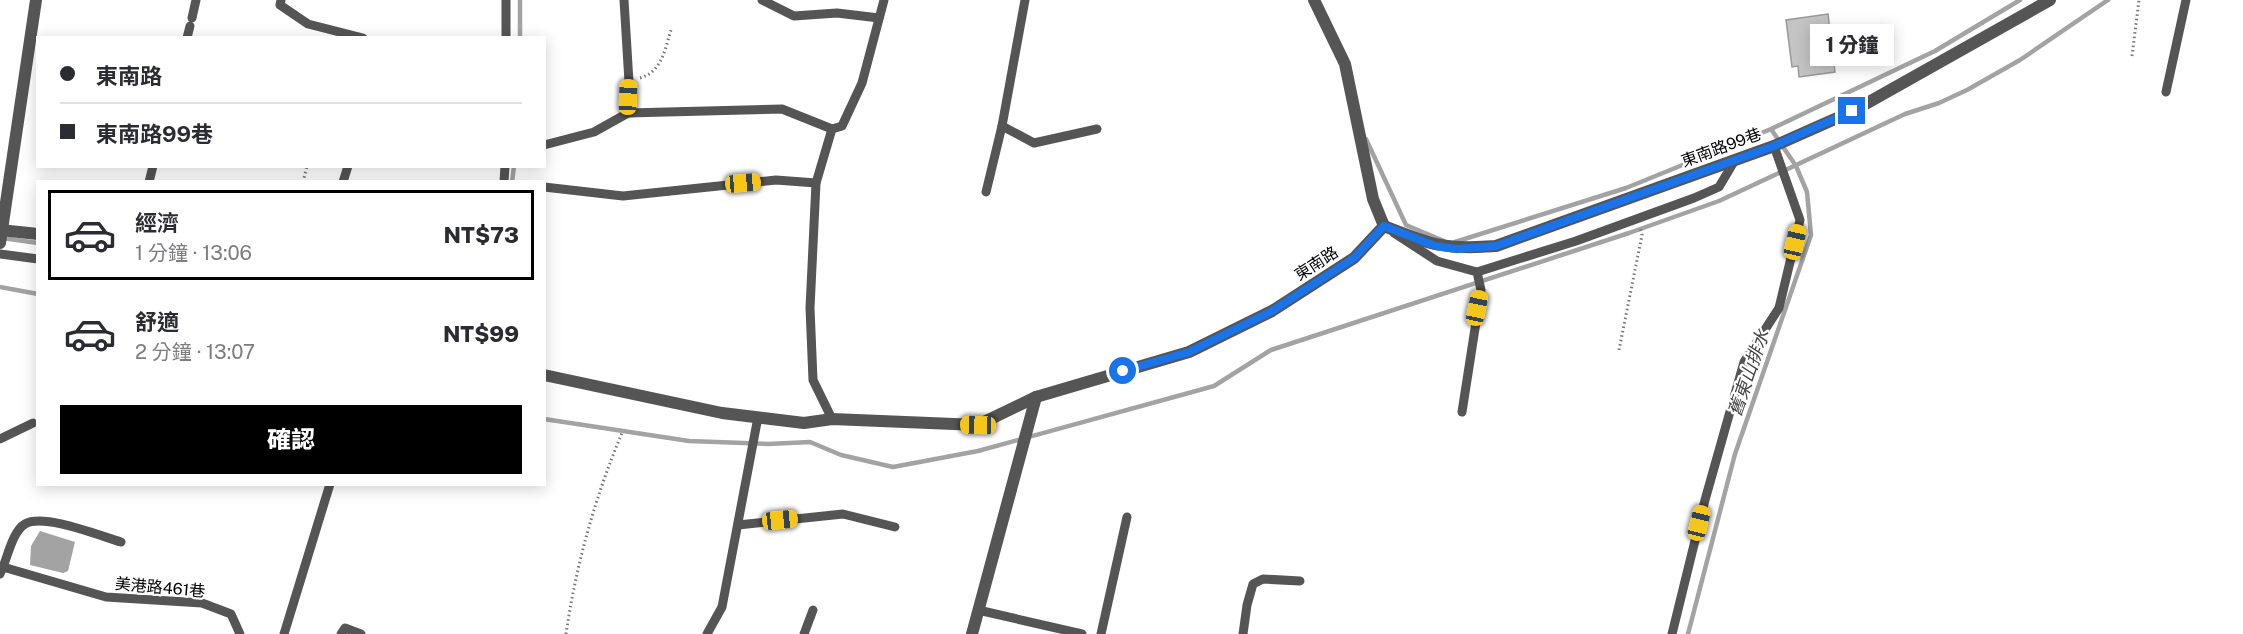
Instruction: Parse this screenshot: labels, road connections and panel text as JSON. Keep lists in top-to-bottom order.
{
  "streets": {
    "street": ["東南路99巷", "東南路"],
    "lane": ["美港路461巷"]
  },
  "crossings": [
    ["東南路99巷", "東南路"]
  ],
  "water": ["舊東山排水"],
  "page": {
    "bubble": "1 分鐘",
    "banner": ["東南路", "東南路99巷"],
    "list": [
      {
        "name": "經濟",
        "note": "1 分鐘 · 13:06",
        "value": "NT$73"
      },
      {
        "name": "舒適",
        "note": "2 分鐘 · 13:07",
        "value": "NT$99"
      }
    ],
    "buttons": "確認"
  }
}
